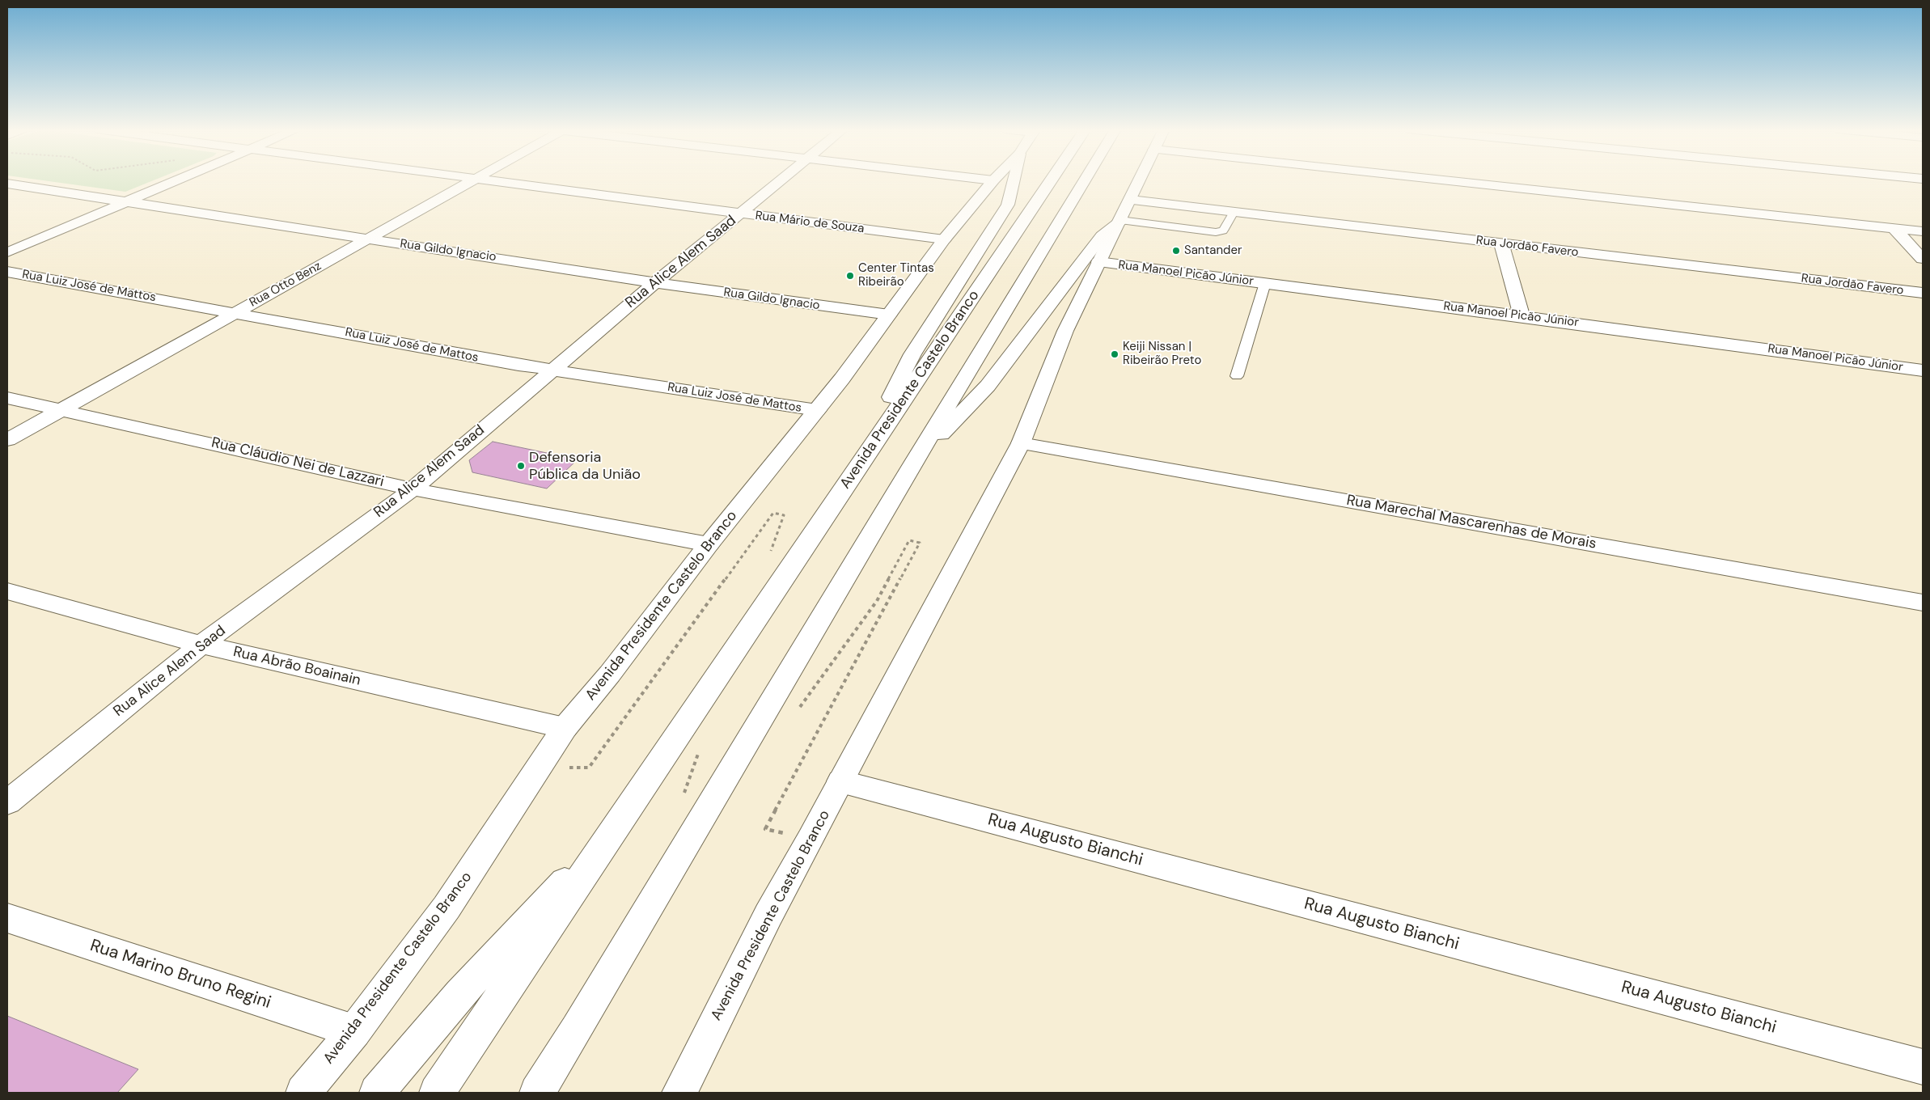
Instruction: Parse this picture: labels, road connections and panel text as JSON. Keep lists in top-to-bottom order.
{
  "streets": {
    "street": [
      "Rua Mário de Souza",
      "Rua Jordão Favero",
      "Rua Gildo Ignacio",
      "Rua Alice Alem Saad",
      "Rua Manoel Picão Júnior",
      "Rua Otto Benz",
      "Rua Luiz José de Mattos",
      "Avenida Presidente Castelo Branco",
      "Rua Cláudio Nei de Lazzari",
      "Rua Marechal Mascarenhas de Morais",
      "Rua Abrão Boainain",
      "Rua Augusto Bianchi",
      "Rua Marino Bruno Regini"
    ]
  },
  "crossings": [
    ["Rua Mário de Souza", "Rua Alice Alem Saad"],
    ["Rua Mário de Souza", "Avenida Presidente Castelo Branco"],
    ["Rua Jordão Favero", "Avenida Presidente Castelo Branco"],
    ["Rua Gildo Ignacio", "Rua Alice Alem Saad"],
    ["Rua Gildo Ignacio", "Rua Otto Benz"],
    ["Rua Gildo Ignacio", "Avenida Presidente Castelo Branco"],
    ["Rua Alice Alem Saad", "Rua Luiz José de Mattos"],
    ["Rua Alice Alem Saad", "Rua Cláudio Nei de Lazzari"],
    ["Rua Alice Alem Saad", "Rua Abrão Boainain"],
    ["Rua Manoel Picão Júnior", "Avenida Presidente Castelo Branco"],
    ["Rua Otto Benz", "Rua Luiz José de Mattos"],
    ["Rua Otto Benz", "Rua Cláudio Nei de Lazzari"],
    ["Rua Luiz José de Mattos", "Avenida Presidente Castelo Branco"],
    ["Avenida Presidente Castelo Branco", "Rua Cláudio Nei de Lazzari"],
    ["Avenida Presidente Castelo Branco", "Rua Marechal Mascarenhas de Morais"],
    ["Avenida Presidente Castelo Branco", "Rua Abrão Boainain"],
    ["Avenida Presidente Castelo Branco", "Rua Augusto Bianchi"],
    ["Avenida Presidente Castelo Branco", "Rua Marino Bruno Regini"]
  ],
  "places": [
    "Santander",
    "Center Tintas Ribeirão",
    "Keiji Nissan | Ribeirão Preto",
    "Defensoria Pública da União"
  ]
}
